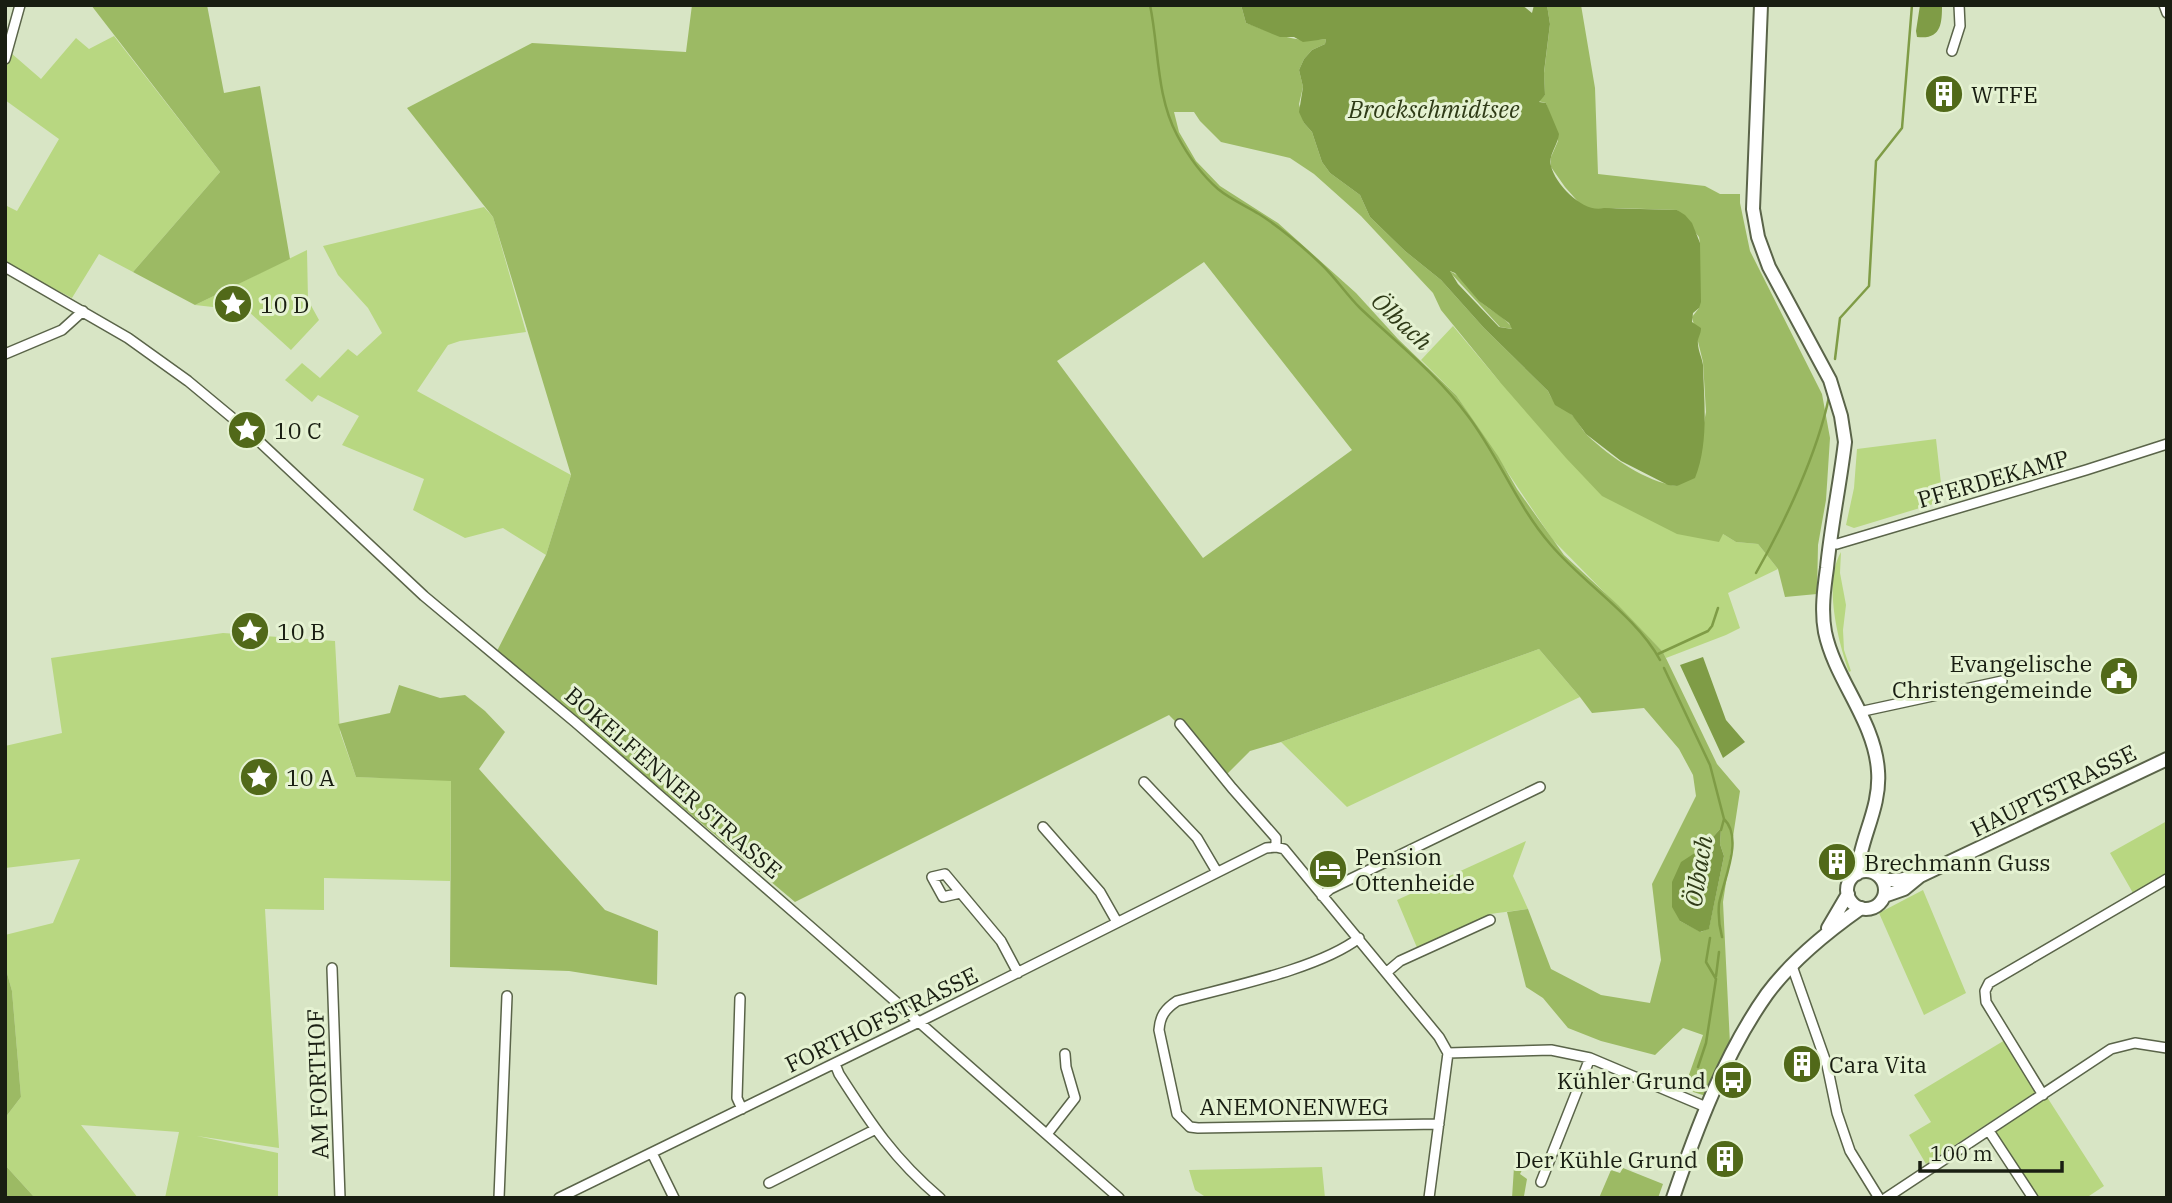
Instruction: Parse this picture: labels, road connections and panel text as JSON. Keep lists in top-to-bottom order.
{
  "streets": {
    "main road": ["HAUPTSTRASSE"],
    "street": [
      "PFERDEKAMP",
      "BOKELFENNER STRASSE",
      "FORTHOFSTRASSE",
      "AM FORTHOF",
      "ANEMONENWEG"
    ]
  },
  "crossings": [
    ["BOKELFENNER STRASSE", "FORTHOFSTRASSE"]
  ],
  "water": ["Brockschmidtsee", "Ölbach"],
  "places": {
    "building": [
      "WTFE",
      "Brechmann Guss",
      "Cara Vita",
      "Der Kühle Grund"
    ],
    "place": [
      "10 D",
      "10 C",
      "10 B",
      "10 A"
    ],
    "public building": ["Evangelische Christengemeinde"],
    "hotel": ["Pension Ottenheide"],
    "bus stop": ["Kühler Grund"]
  },
  "scale_bar": "100 m"
}
